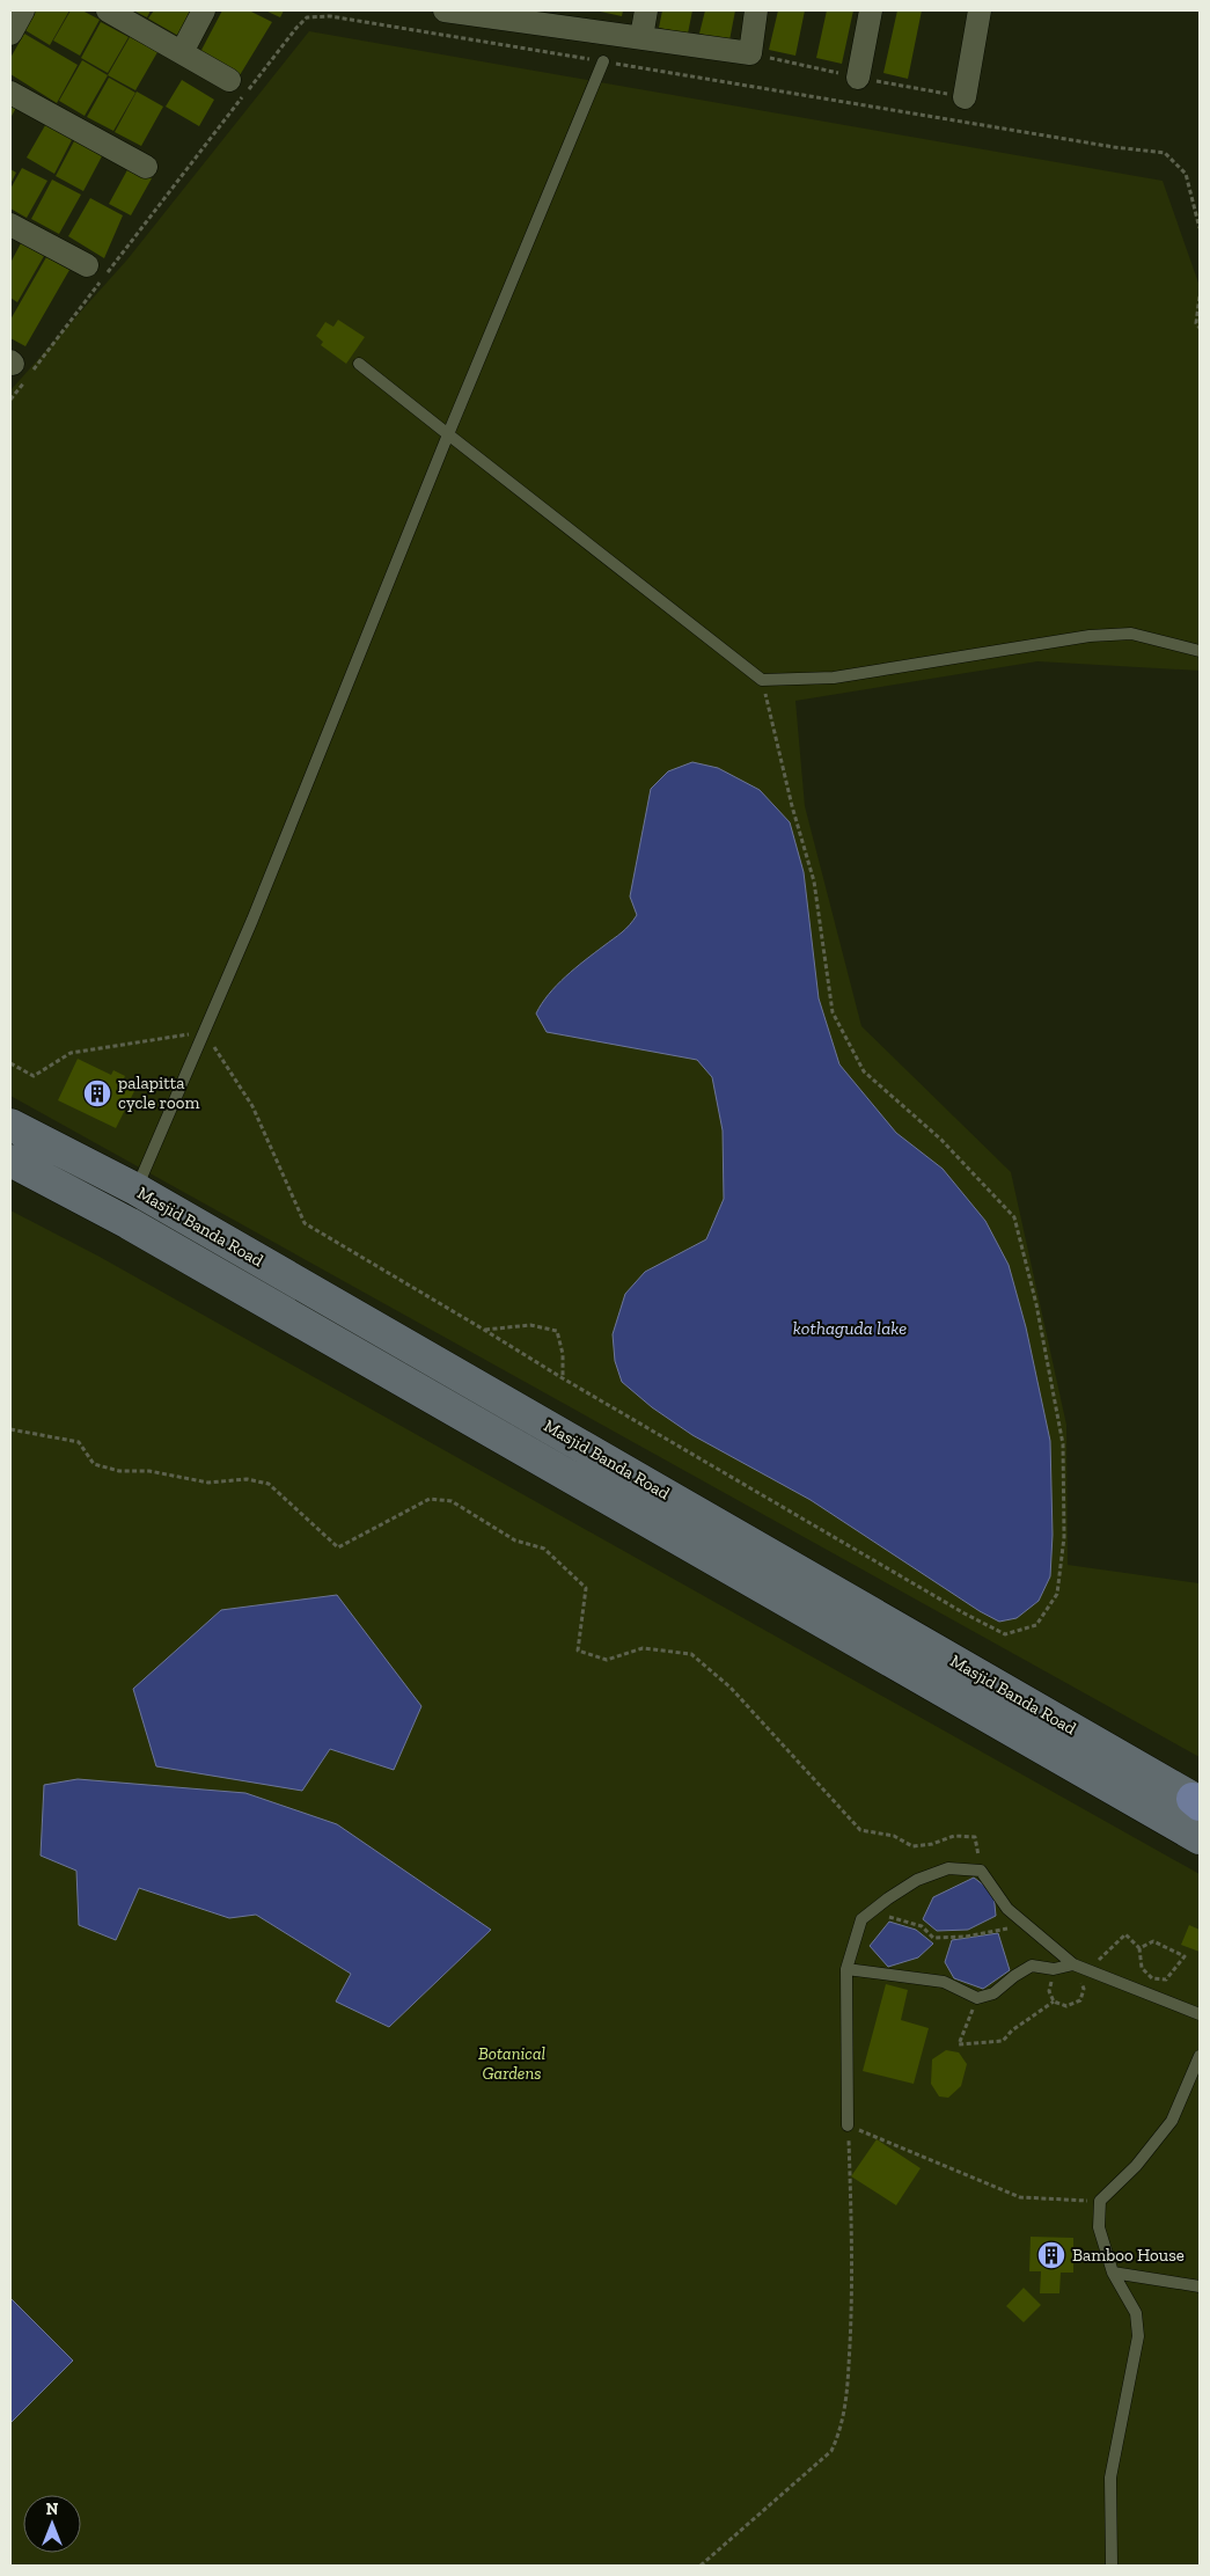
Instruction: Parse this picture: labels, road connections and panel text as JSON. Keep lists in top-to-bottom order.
{
  "streets": {
    "main road": ["Masjid Banda Road"]
  },
  "water": ["kothaguda lake"],
  "parks": ["Botanical Gardens"],
  "places": {
    "building": ["palapitta cycle room", "Bamboo House"]
  },
  "north": "top"
}
